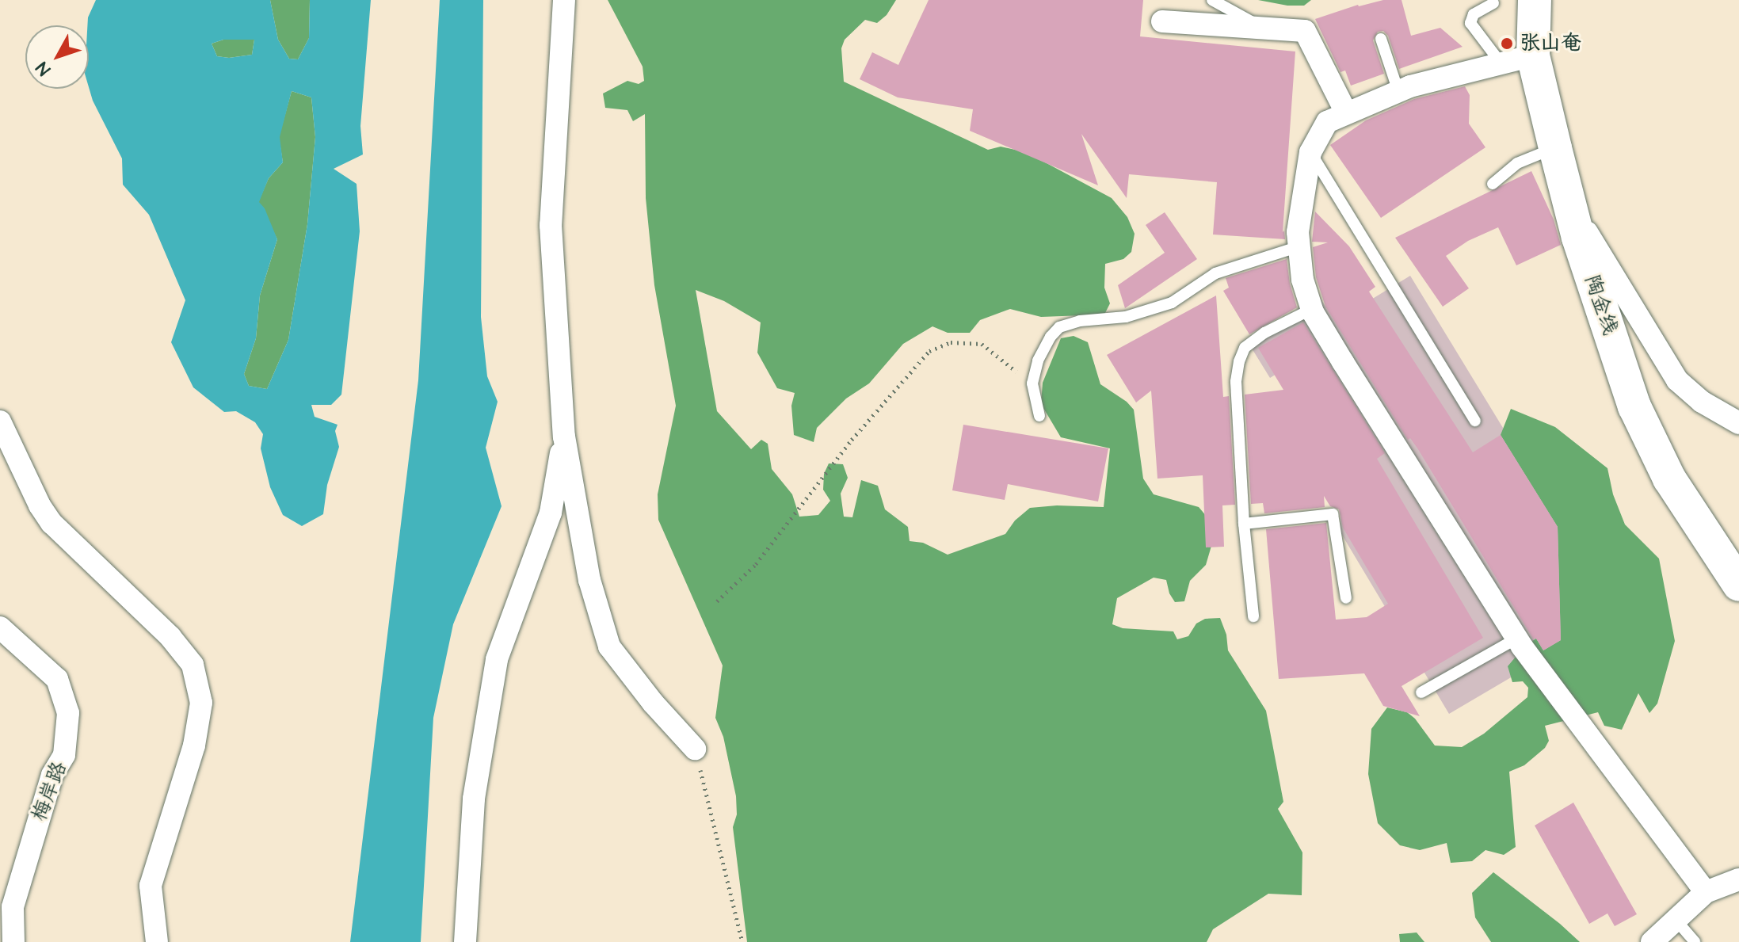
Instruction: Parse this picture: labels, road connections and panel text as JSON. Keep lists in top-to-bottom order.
{
  "streets": {
    "street": ["陶金线", "梅岸路"]
  },
  "places": ["张山奄"],
  "north": "bottom left"
}
